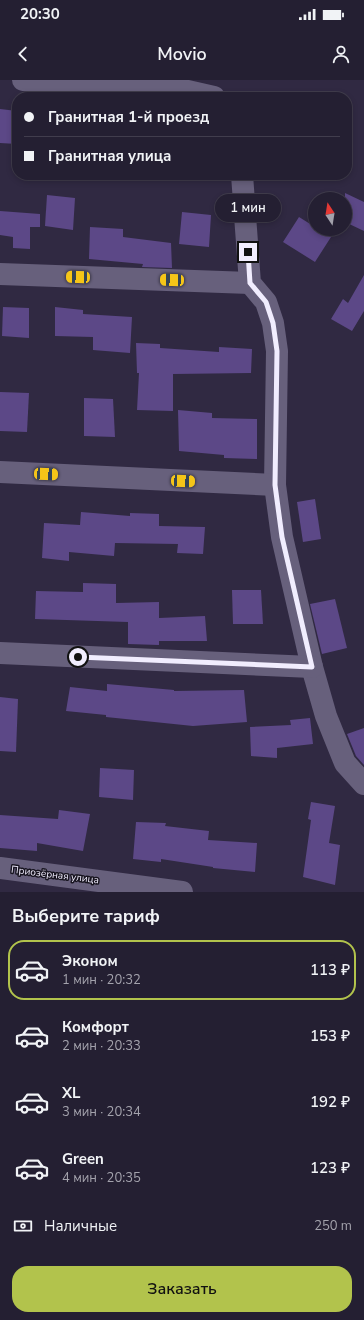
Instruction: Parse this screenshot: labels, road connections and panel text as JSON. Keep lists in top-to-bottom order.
{
  "streets": {
    "street": ["Приозёрная улица"]
  },
  "north": "top",
  "page": {
    "status": "20:30",
    "header": "Movio",
    "banner": ["Гранитная 1-й проезд", "Гранитная улица"],
    "bubble": "1 мин",
    "heading": "Выберите тариф",
    "list": [
      {
        "name": "Эконом",
        "note": "1 мин · 20:32",
        "value": "113 ₽"
      },
      {
        "name": "Комфорт",
        "note": "2 мин · 20:33",
        "value": "153 ₽"
      },
      {
        "name": "XL",
        "note": "3 мин · 20:34",
        "value": "192 ₽"
      },
      {
        "name": "Green",
        "note": "4 мин · 20:35",
        "value": "123 ₽"
      }
    ],
    "pay": ["Наличные", "250 m"],
    "buttons": "Заказать"
  }
}
